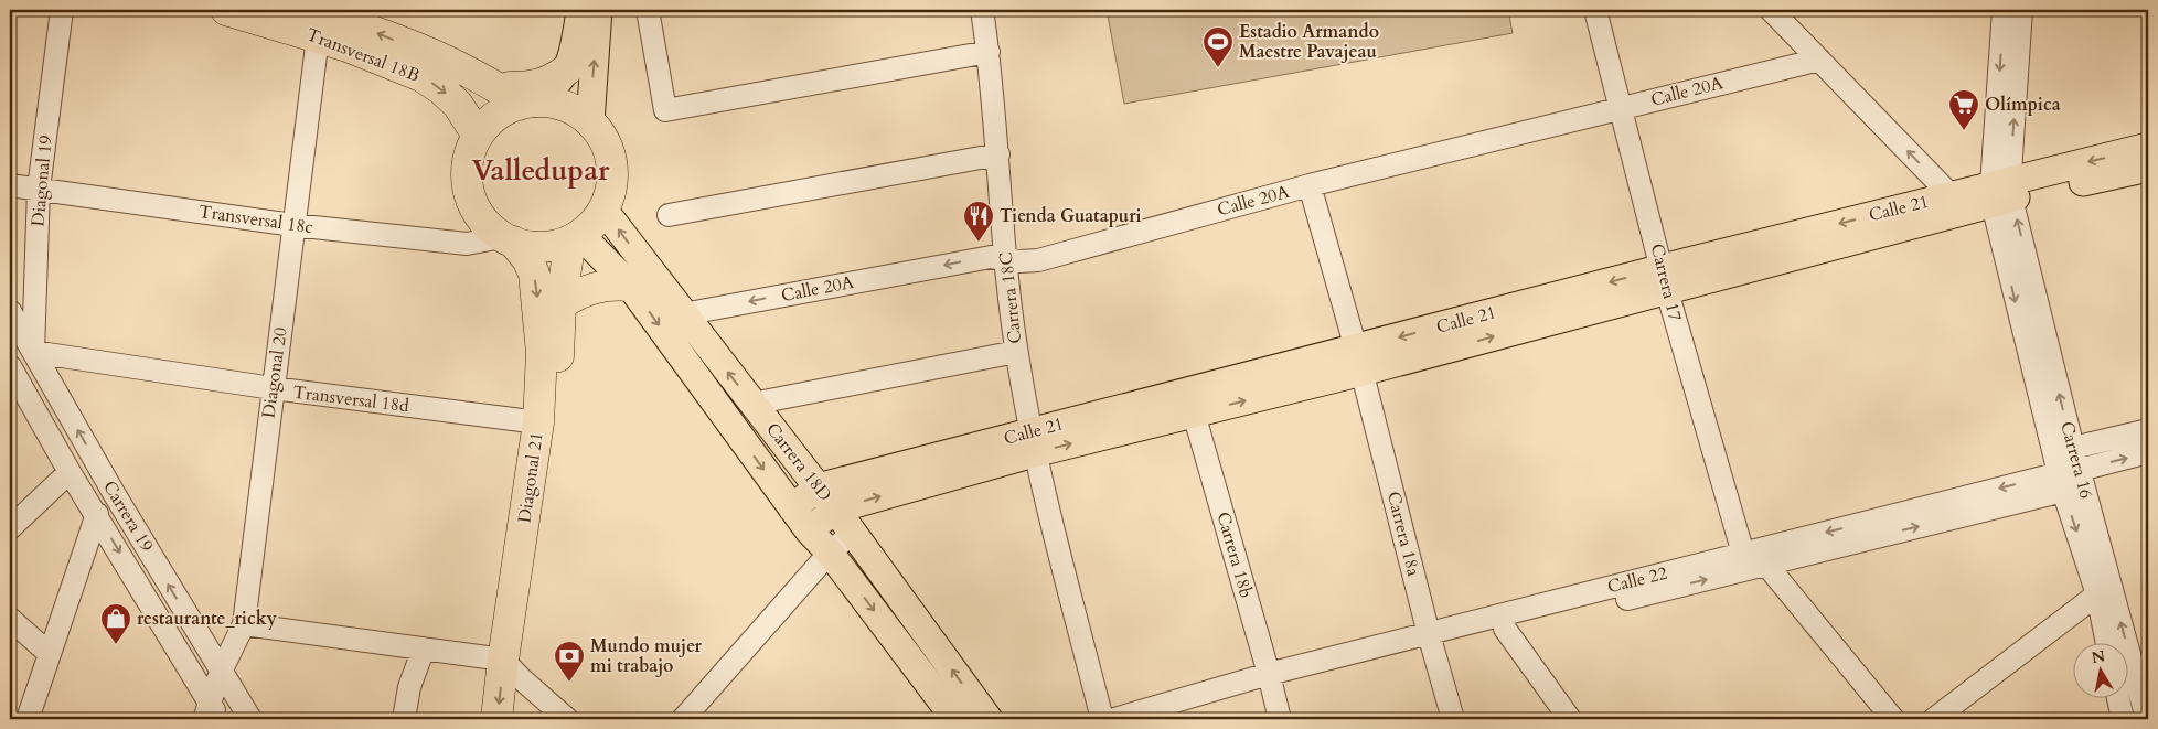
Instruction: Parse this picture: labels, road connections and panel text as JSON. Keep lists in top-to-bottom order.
{
  "streets": {
    "highway": ["Transversal 18B", "Diagonal 21"],
    "main road": ["Calle 21", "Carrera 18D"],
    "street": [
      "Calle 20A",
      "Diagonal 19",
      "Transversal 18c",
      "Carrera 17",
      "Carrera 18C",
      "Diagonal 20",
      "Transversal 18d",
      "Carrera 16",
      "Carrera 19",
      "Carrera 18a",
      "Carrera 18b",
      "Calle 22"
    ]
  },
  "crossings": [
    ["Transversal 18B", "Transversal 18c"],
    ["Transversal 18B", "Diagonal 20"],
    ["Transversal 18B", "Carrera 18D"],
    ["Transversal 18B", "Diagonal 21"],
    ["Calle 20A", "Carrera 17"],
    ["Calle 20A", "Carrera 18C"],
    ["Calle 20A", "Carrera 18D"],
    ["Diagonal 19", "Transversal 18c"],
    ["Diagonal 19", "Transversal 18d"],
    ["Diagonal 19", "Carrera 19"],
    ["Calle 21", "Carrera 17"],
    ["Calle 21", "Carrera 18C"],
    ["Calle 21", "Carrera 16"],
    ["Calle 21", "Carrera 18D"],
    ["Calle 21", "Carrera 18a"],
    ["Calle 21", "Carrera 18b"],
    ["Transversal 18c", "Diagonal 20"],
    ["Transversal 18c", "Carrera 18D"],
    ["Transversal 18c", "Diagonal 21"],
    ["Carrera 17", "Calle 22"],
    ["Diagonal 20", "Transversal 18d"],
    ["Diagonal 20", "Carrera 19"],
    ["Transversal 18d", "Diagonal 21"],
    ["Transversal 18d", "Carrera 19"],
    ["Carrera 16", "Calle 22"],
    ["Carrera 18D", "Diagonal 21"],
    ["Carrera 18a", "Calle 22"],
    ["Carrera 18b", "Calle 22"]
  ],
  "districts": ["Valledupar"],
  "places": {
    "sports": ["Estadio Armando Maestre Pavajeau"],
    "supermarket": ["Olímpica"],
    "restaurant": ["Tienda Guatapuri"],
    "shop": ["restaurante_ricky"],
    "bank": ["Mundo mujer mi trabajo"]
  },
  "north": "top"
}
